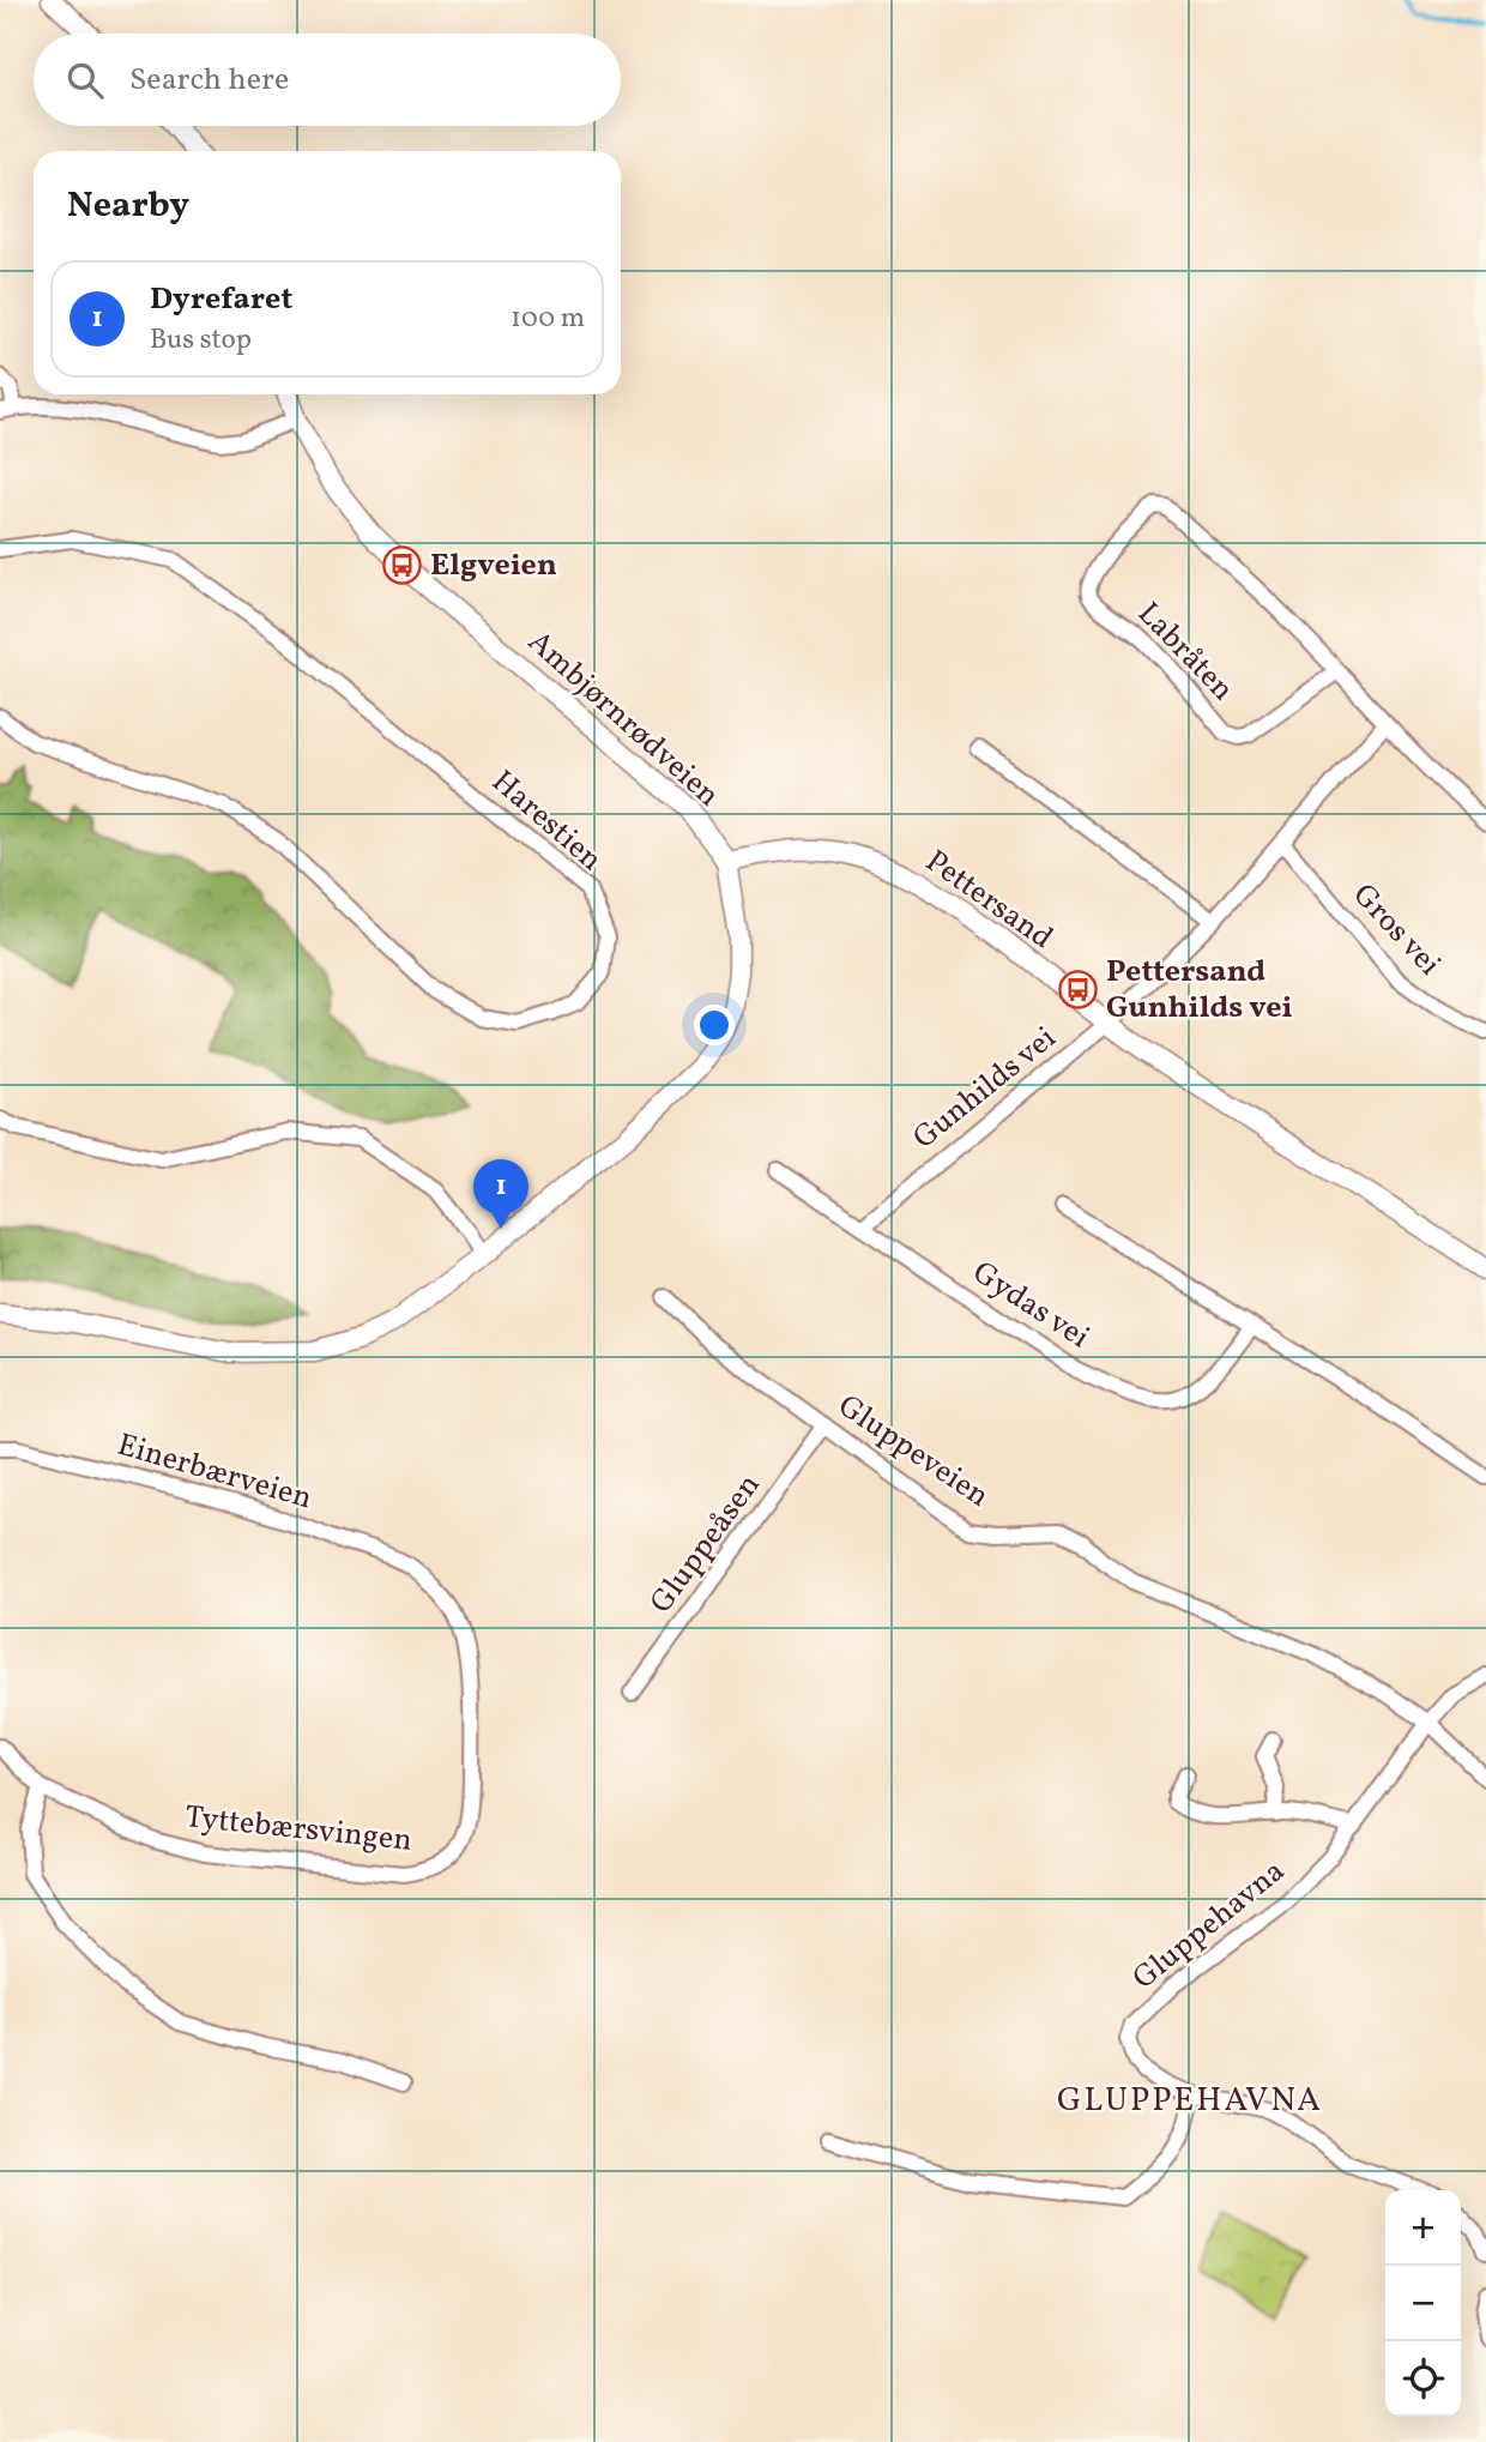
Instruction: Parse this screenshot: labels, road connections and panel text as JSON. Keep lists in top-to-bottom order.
{
  "streets": {
    "street": [
      "Labråten",
      "Ambjørnrødveien",
      "Harestien",
      "Pettersand",
      "Gros vei",
      "Gunhilds vei",
      "Gydas vei",
      "Gluppeveien",
      "Einerbærveien",
      "Gluppeåsen",
      "Tyttebærsvingen",
      "Gluppehavna"
    ]
  },
  "crossings": [
    ["Labråten", "Gunhilds vei"],
    ["Ambjørnrødveien", "Pettersand"],
    ["Pettersand", "Gunhilds vei"],
    ["Gros vei", "Gunhilds vei"],
    ["Gunhilds vei", "Gydas vei"],
    ["Gluppeveien", "Gluppeåsen"],
    ["Gluppeveien", "Gluppehavna"],
    ["Einerbærveien", "Tyttebærsvingen"]
  ],
  "districts": ["GLUPPEHAVNA"],
  "places": {
    "bus stop": ["Elgveien", "Pettersand Gunhilds vei"]
  },
  "page": {
    "search": "Search here",
    "heading": "Nearby",
    "list": [
      {
        "mark": "1",
        "name": "Dyrefaret",
        "note": "Bus stop",
        "value": "100 m"
      }
    ],
    "pins": "1",
    "map_buttons": ["+", "−"]
  }
}
